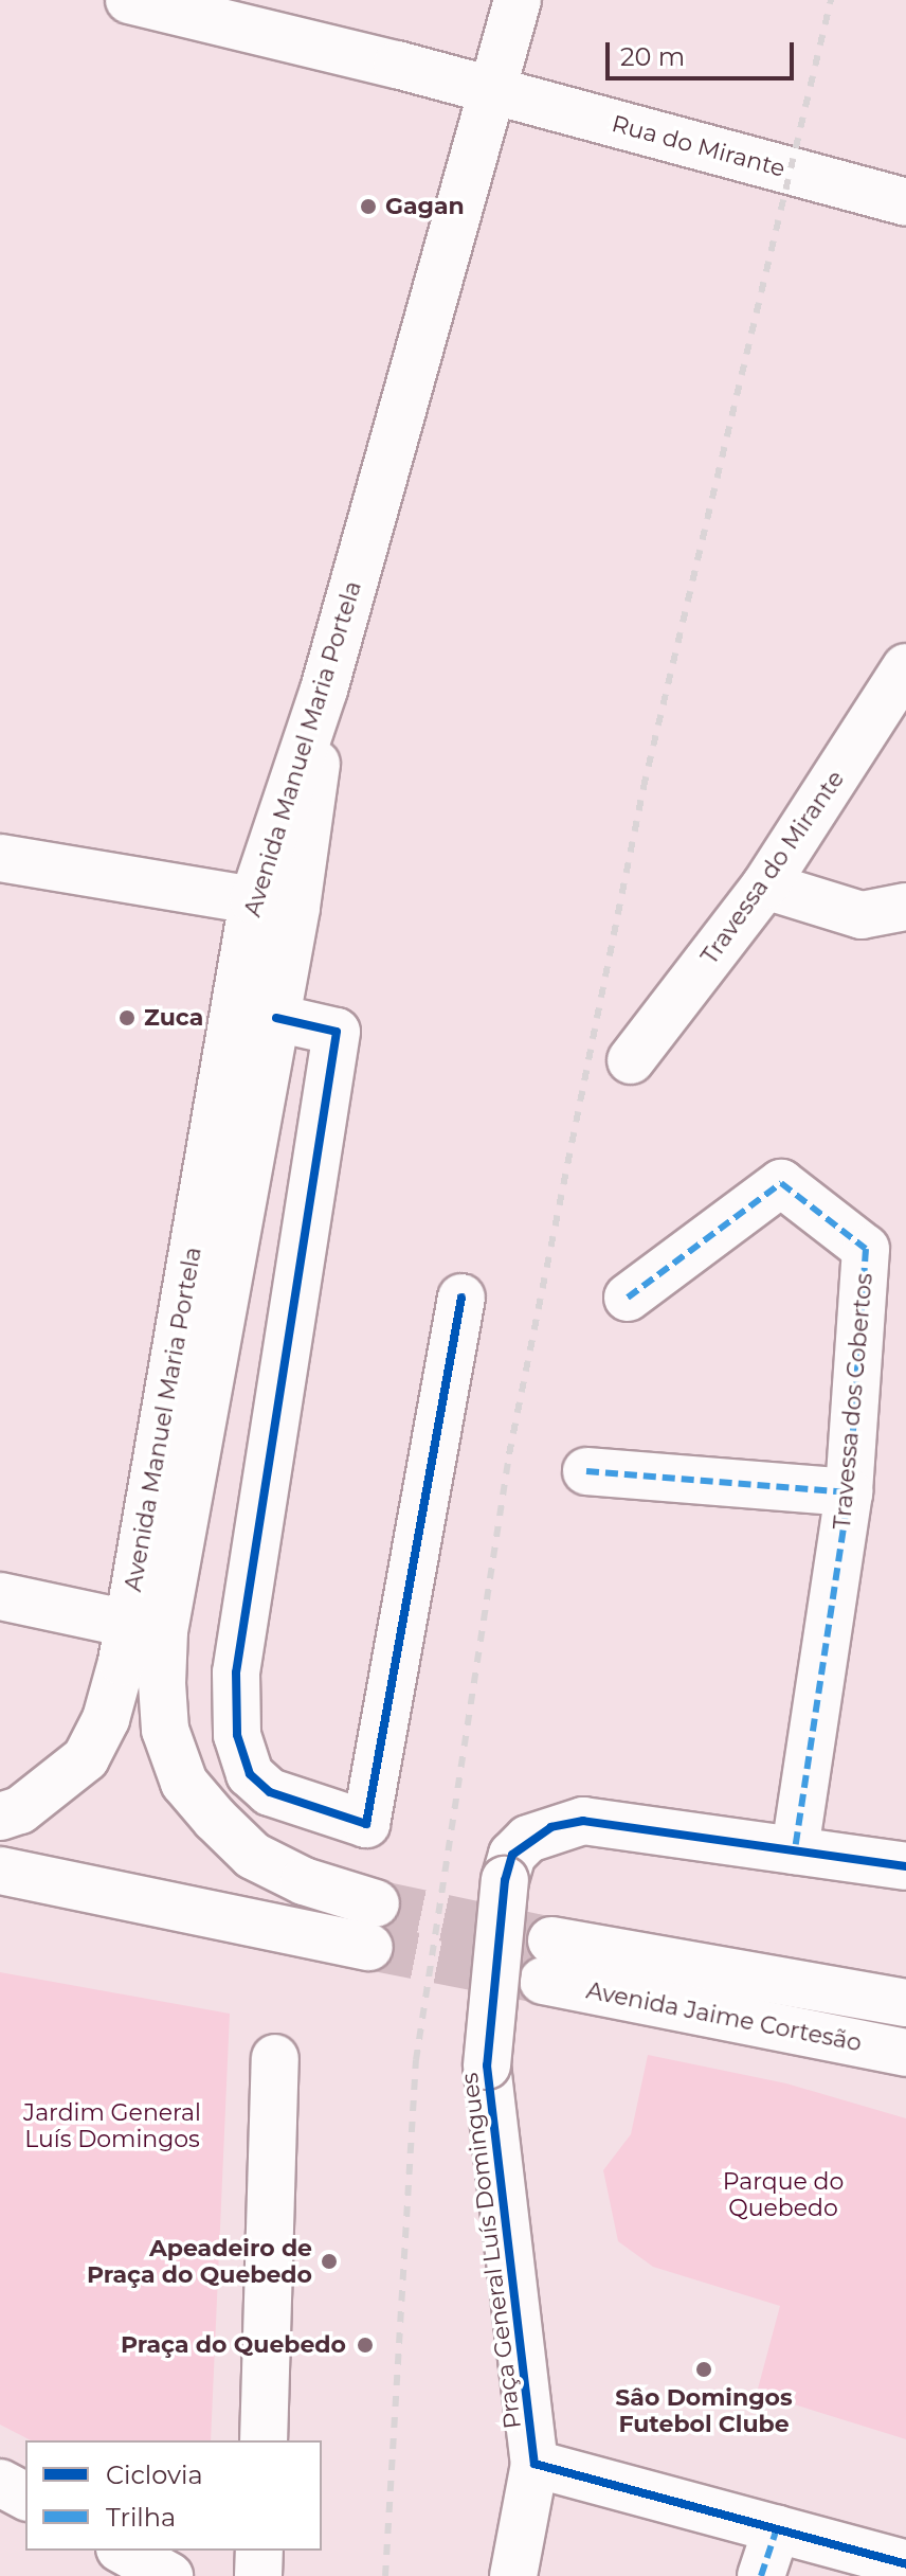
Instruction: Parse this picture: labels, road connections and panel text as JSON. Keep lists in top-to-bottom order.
{
  "streets": {
    "street": [
      "Rua do Mirante",
      "Avenida Manuel Maria Portela",
      "Travessa do Mirante",
      "Travessa dos Cobertos",
      "Avenida Jaime Cortesão",
      "Praça General Luís Domingues"
    ]
  },
  "crossings": [
    ["Rua do Mirante", "Avenida Manuel Maria Portela"],
    ["Travessa dos Cobertos", "Praça General Luís Domingues"]
  ],
  "parks": ["Jardim General Luís Domingos", "Parque do Quebedo"],
  "places": [
    "Gagan",
    "Zuca",
    "Apeadeiro de Praça do Quebedo",
    "Praça do Quebedo",
    "Sâo Domingos Futebol Clube"
  ],
  "legend": ["Ciclovia", "Trilha"],
  "scale_bar": "20 m"
}
